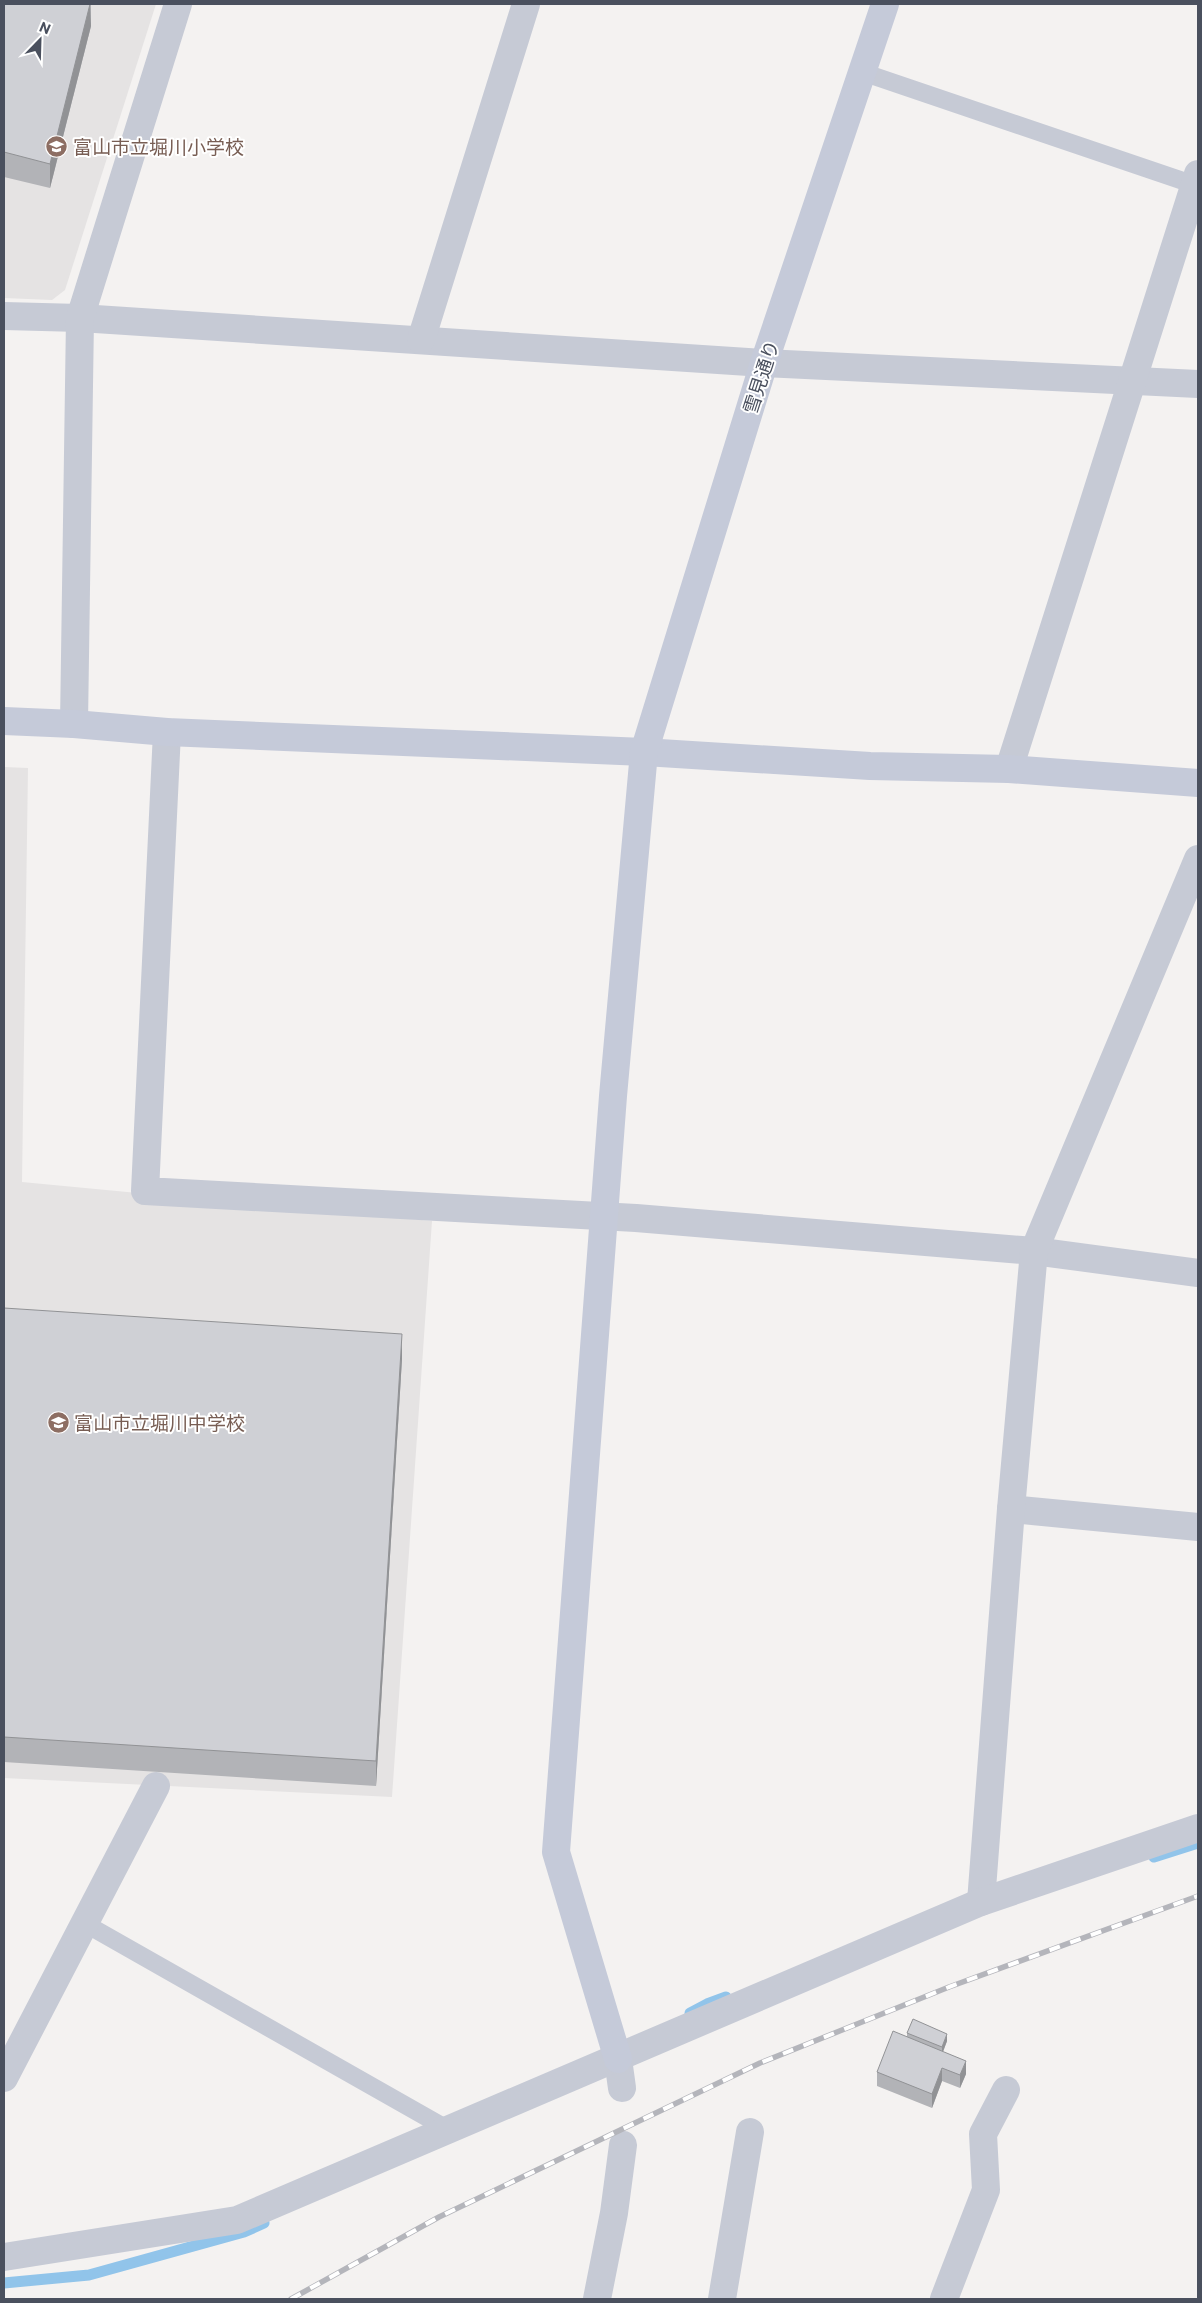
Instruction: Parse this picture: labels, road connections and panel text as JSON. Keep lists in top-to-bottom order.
{
  "streets": {
    "street": ["雪見通り"]
  },
  "places": {
    "school or university": ["富山市立堀川小学校", "富山市立堀川中学校"]
  },
  "north": "top right"
}
